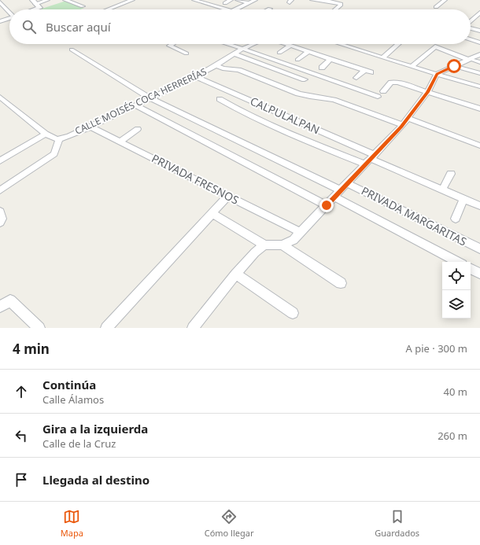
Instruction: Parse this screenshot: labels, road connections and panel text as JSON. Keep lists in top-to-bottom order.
{
  "streets": {
    "street": [
      "CALLE MOISÉS COCA HERRERÍAS",
      "CALPULALPAN",
      "PRIVADA FRESNOS",
      "PRIVADA MARGARITAS"
    ]
  },
  "crossings": [
    ["CALLE MOISÉS COCA HERRERÍAS", "CALPULALPAN"],
    ["CALLE MOISÉS COCA HERRERÍAS", "PRIVADA FRESNOS"]
  ],
  "page": {
    "search": "Buscar aquí",
    "heading": ["4 min", "A pie · 300 m"],
    "list": [
      ["Continúa", "Calle Álamos", "40 m"],
      ["Gira a la izquierda", "Calle de la Cruz", "260 m"],
      "Llegada al destino"
    ],
    "nav": ["Mapa", "Cómo llegar", "Guardados"]
  }
}
